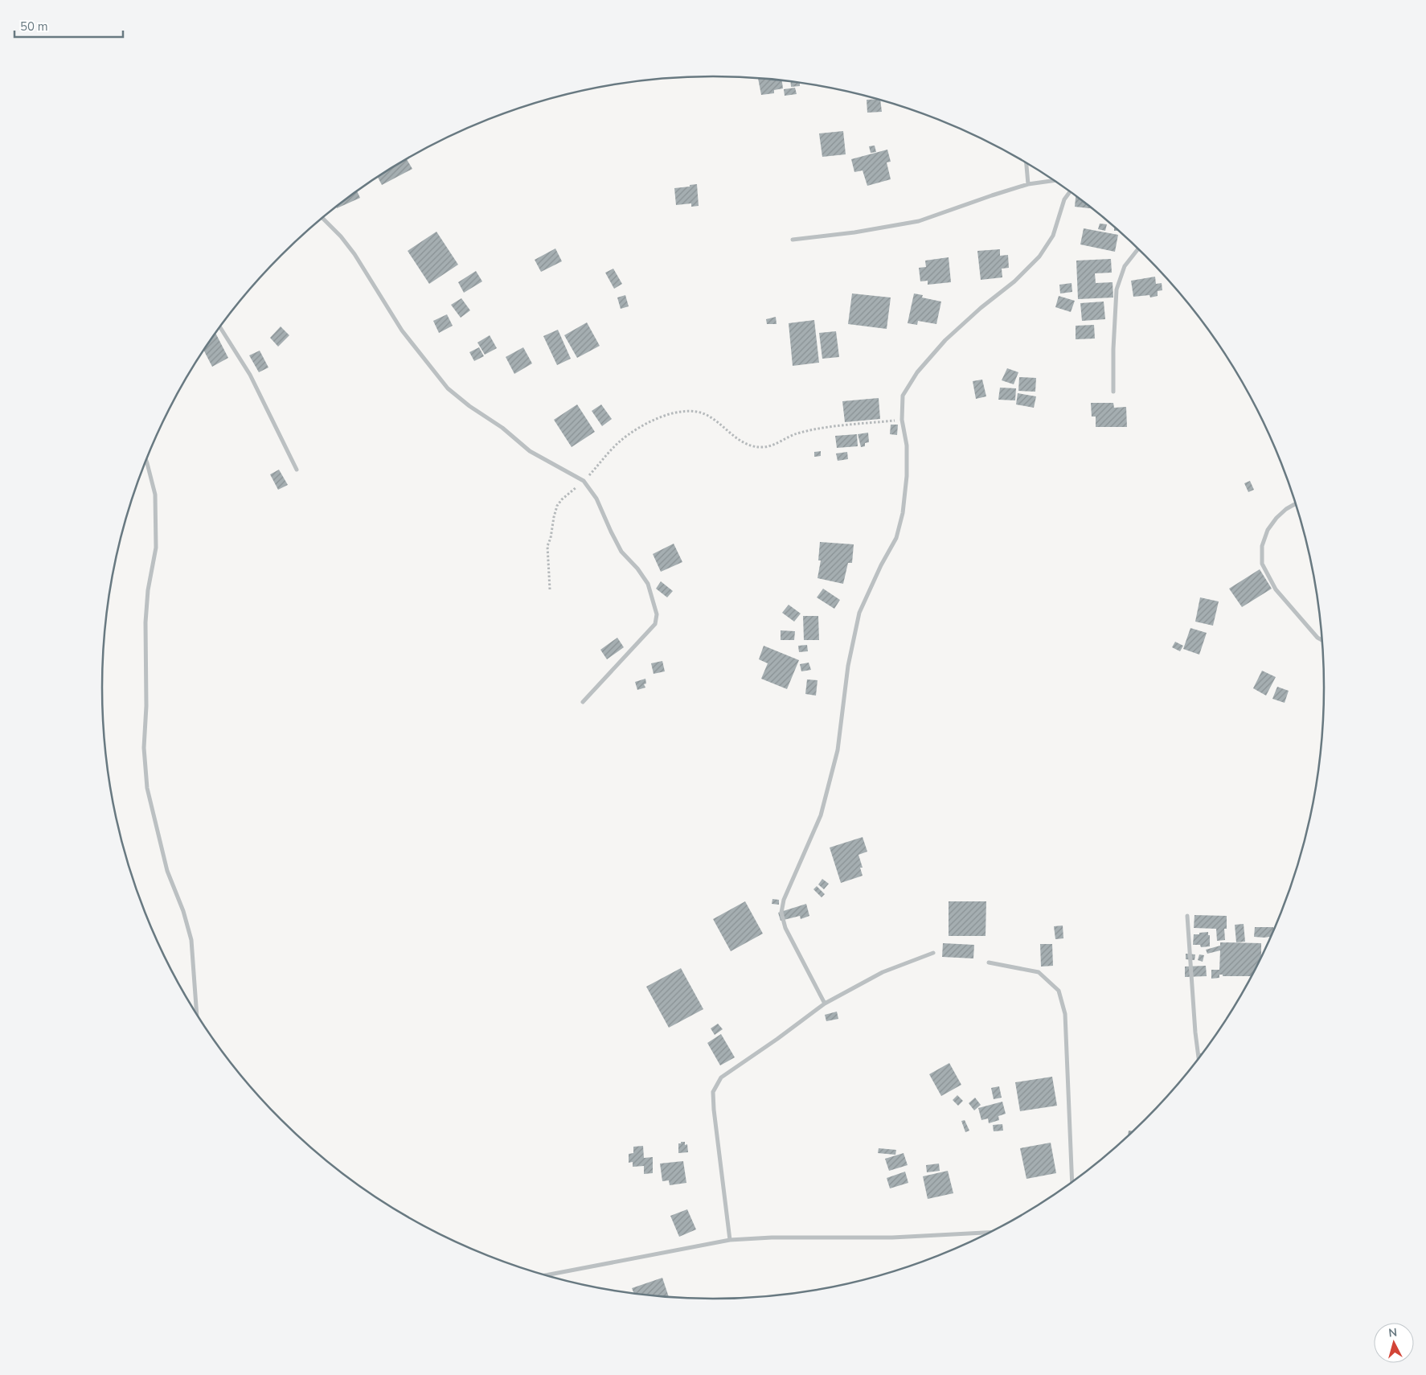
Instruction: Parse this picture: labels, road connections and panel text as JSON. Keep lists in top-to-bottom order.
{
  "scale_bar": "50 m",
  "north": "top"
}
